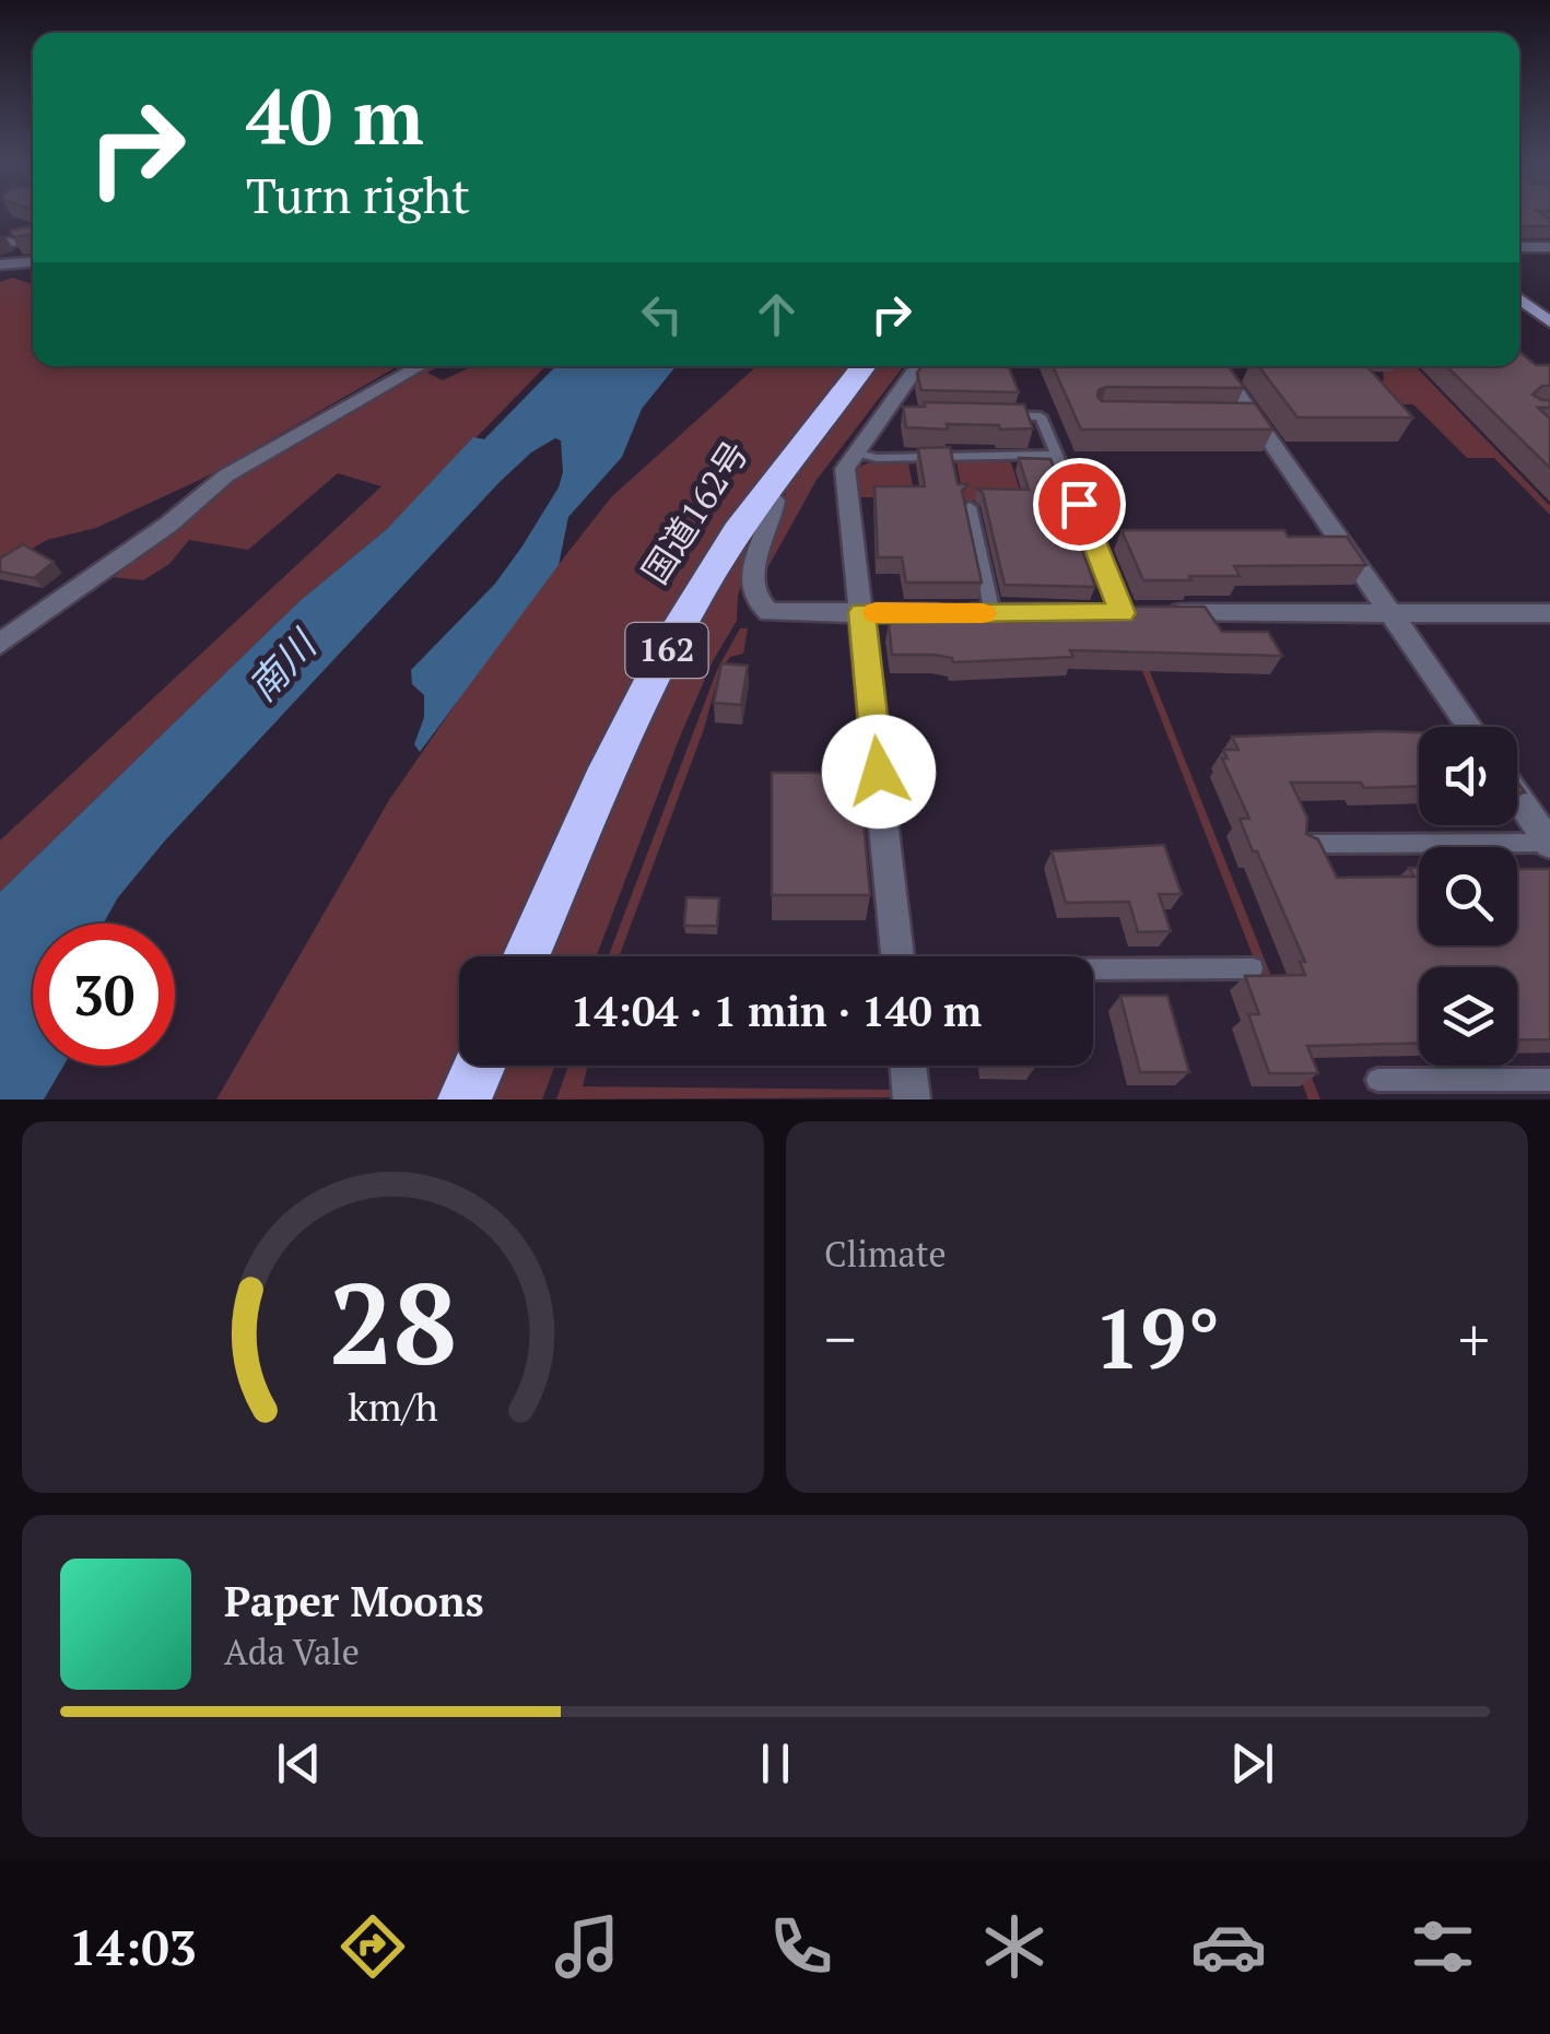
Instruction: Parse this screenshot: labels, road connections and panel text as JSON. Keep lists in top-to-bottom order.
{
  "streets": {
    "highway": ["国道162号", "162"]
  },
  "water": ["南川"],
  "page": {
    "turn": ["40 m", "Turn right"],
    "limit": "30",
    "trip": "14:04 · 1 min · 140 m",
    "tile": "Climate",
    "heat": ["−", "19°", "+"],
    "song": ["Paper Moons", "Ada Vale"],
    "tabs": "14:03",
    "gauge": ["28", "km/h"]
  }
}
